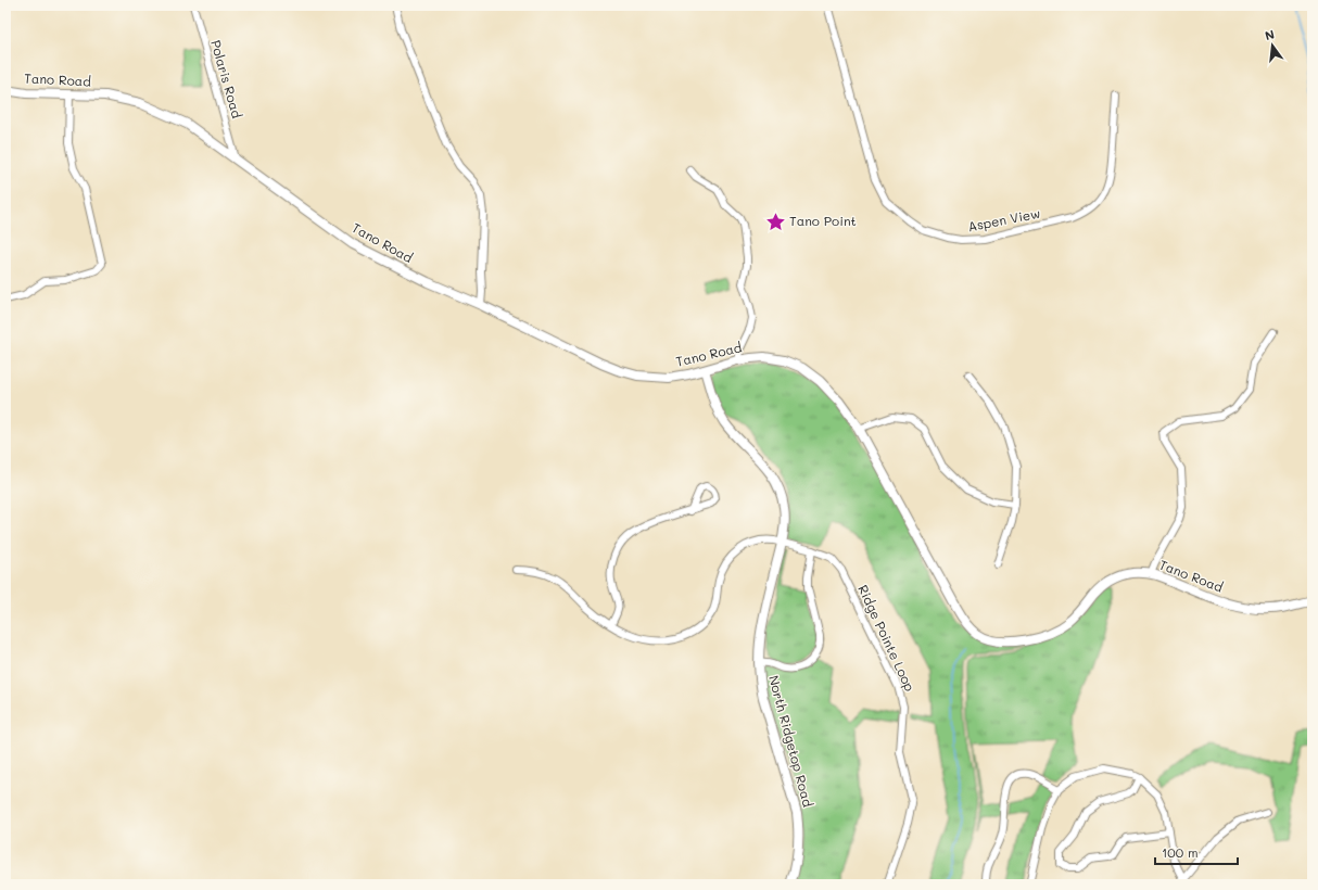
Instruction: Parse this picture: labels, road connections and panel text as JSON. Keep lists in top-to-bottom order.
{
  "streets": {
    "street": [
      "Polaris Road",
      "Tano Road",
      "Aspen View",
      "Ridge Pointe Loop",
      "North Ridgetop Road"
    ]
  },
  "crossings": [
    ["Polaris Road", "Tano Road"],
    ["Tano Road", "North Ridgetop Road"],
    ["Ridge Pointe Loop", "North Ridgetop Road"]
  ],
  "places": {
    "place": ["Tano Point"]
  },
  "scale_bar": "100 m",
  "north": "top"
}
